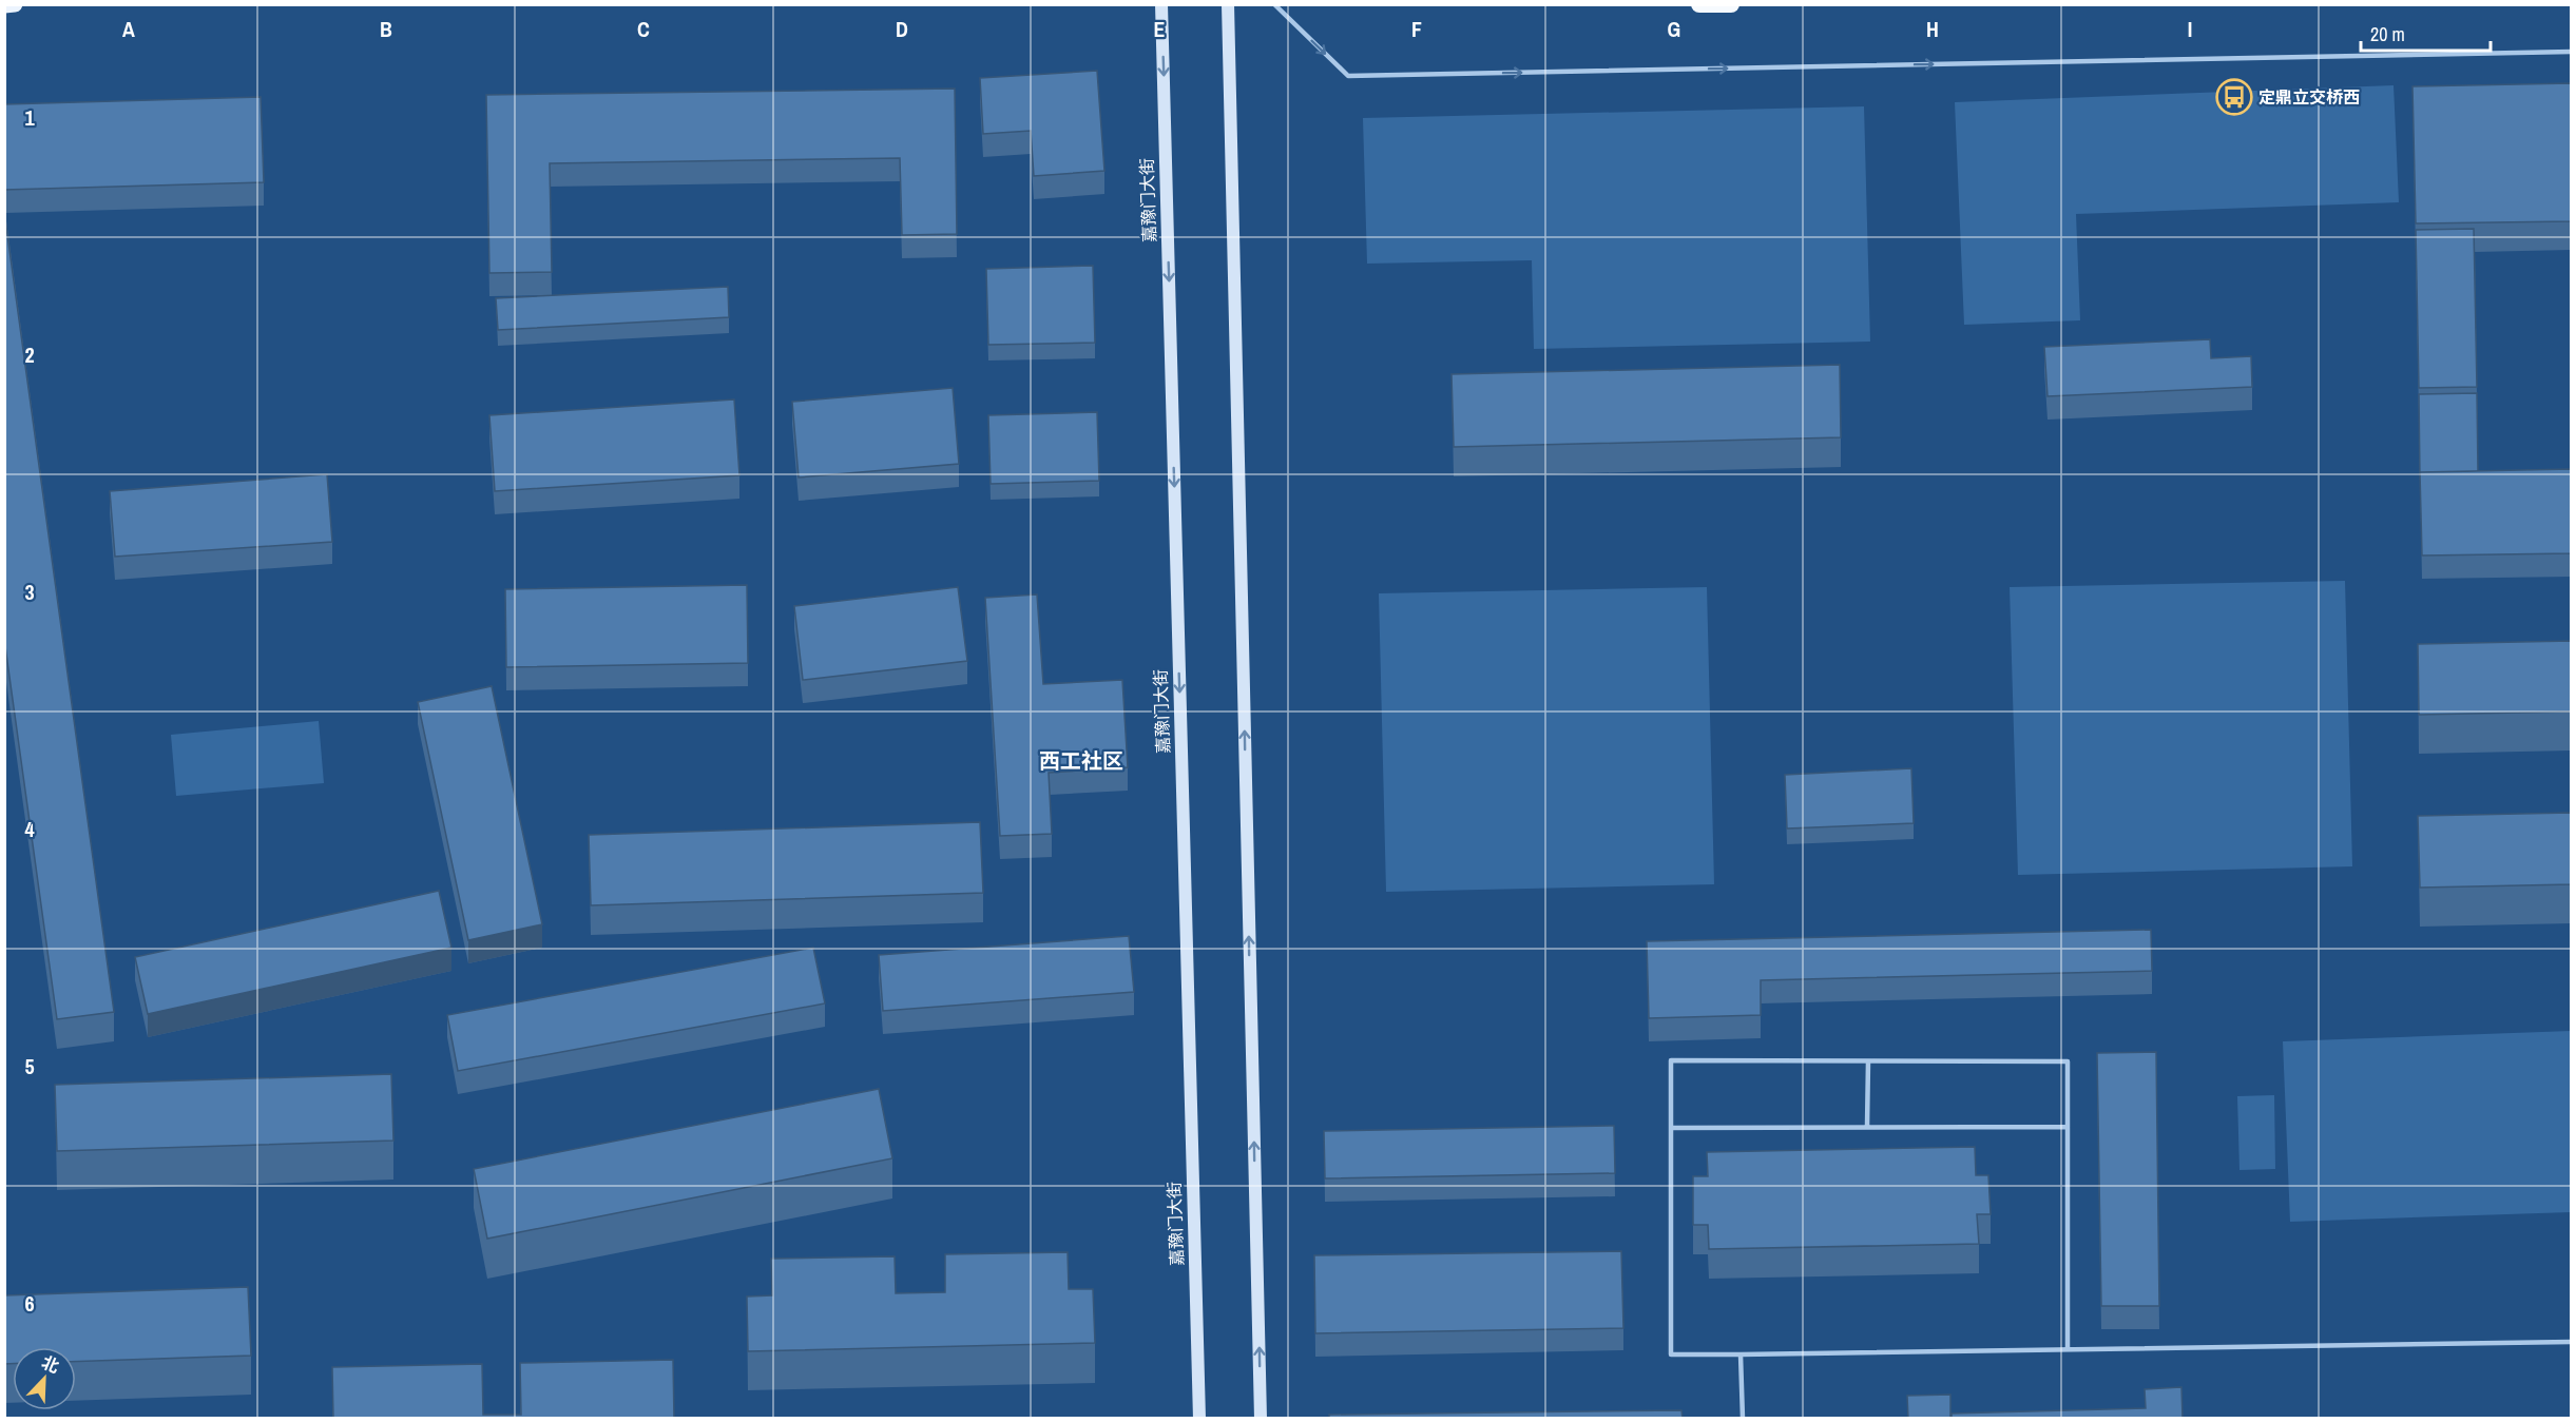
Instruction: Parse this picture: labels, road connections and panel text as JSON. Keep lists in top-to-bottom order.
{
  "streets": {
    "main road": ["嘉豫门大街"]
  },
  "districts": ["西工社区"],
  "places": {
    "bus stop": ["定鼎立交桥西"]
  },
  "scale_bar": "20 m",
  "north": "top right",
  "grid": {
    "columns": [
      "A",
      "B",
      "C",
      "D",
      "E",
      "F",
      "G",
      "H",
      "I"
    ],
    "rows": [
      "1",
      "2",
      "3",
      "4",
      "5",
      "6"
    ]
  }
}
